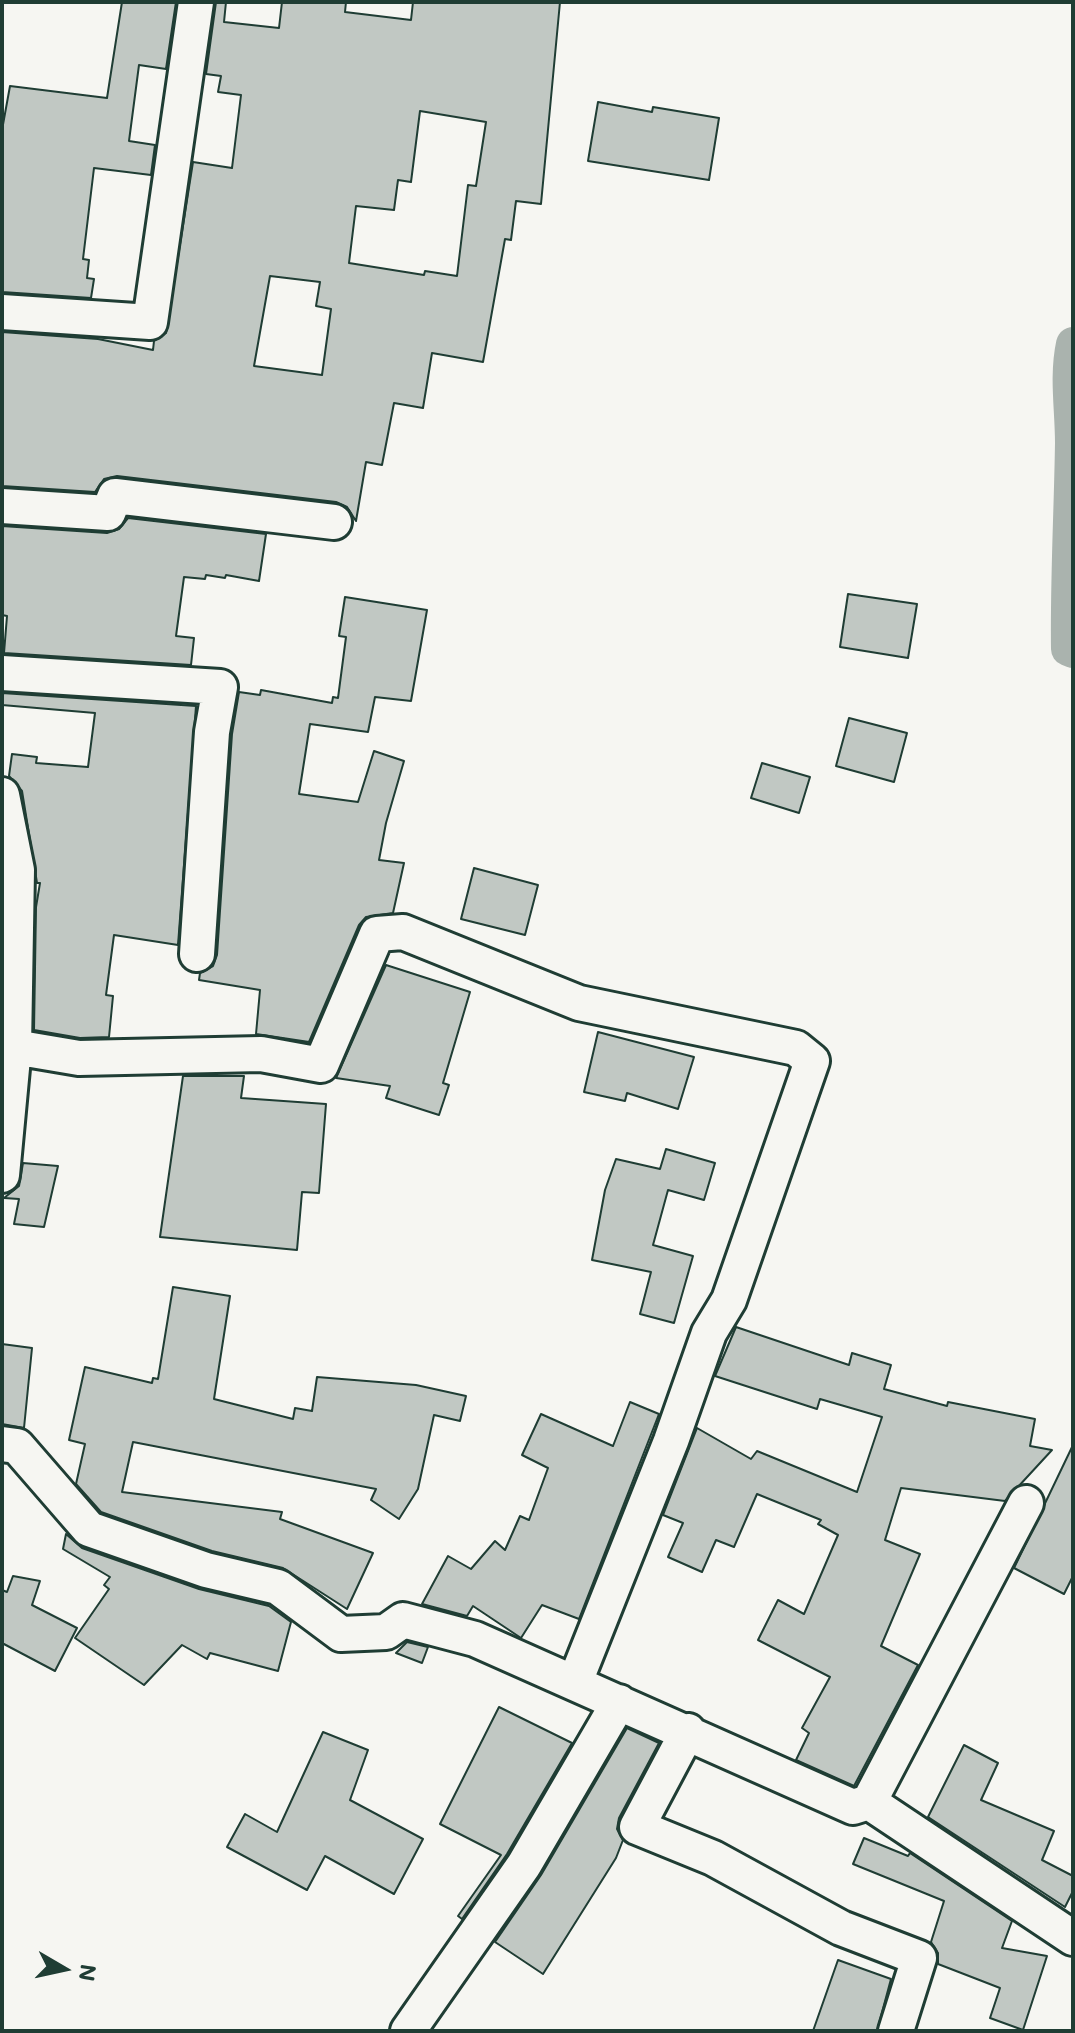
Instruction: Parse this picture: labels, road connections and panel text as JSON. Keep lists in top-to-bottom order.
{
  "north": "right"
}
